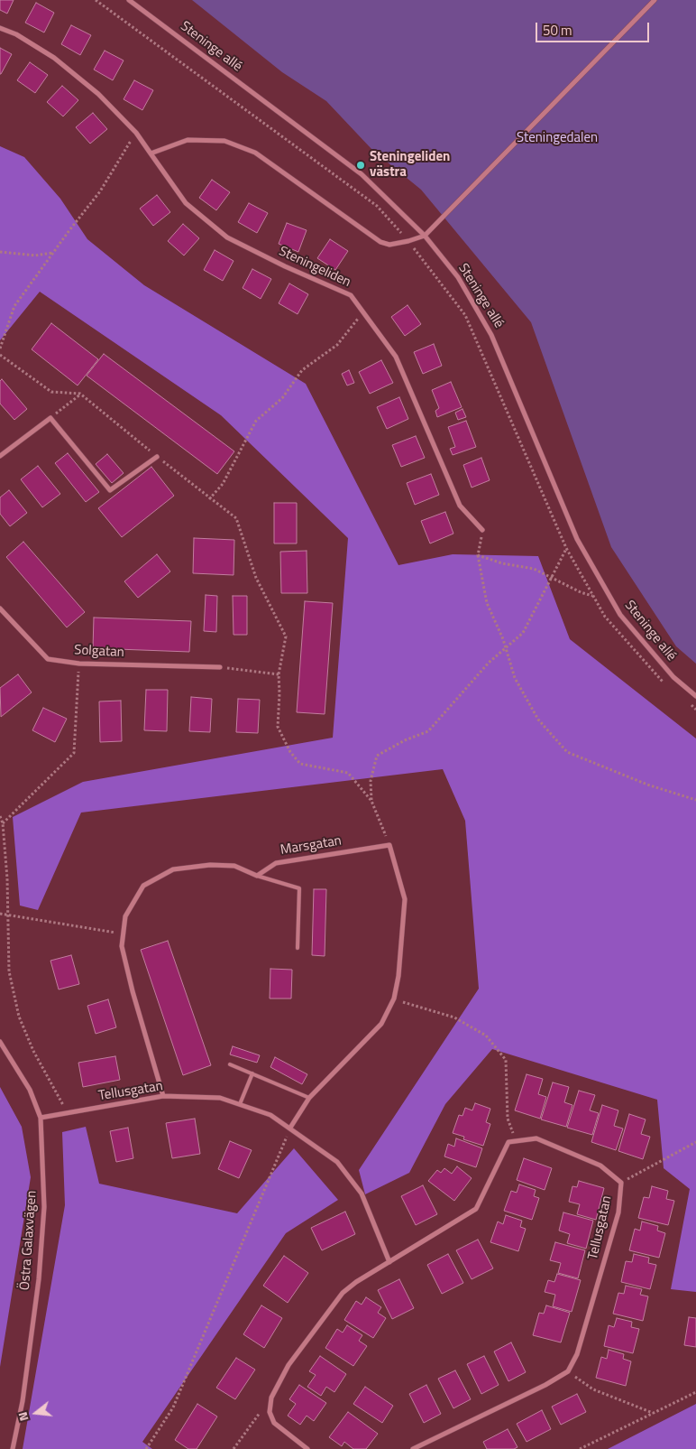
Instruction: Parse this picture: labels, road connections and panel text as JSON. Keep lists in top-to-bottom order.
{
  "streets": {
    "street": [
      "Steninge allé",
      "Steningeliden",
      "Solgatan",
      "Marsgatan",
      "Tellusgatan",
      "Östra Galaxvägen"
    ]
  },
  "crossings": [
    ["Tellusgatan", "Östra Galaxvägen"]
  ],
  "parks": ["Steningedalen"],
  "places": ["Steningeliden västra"],
  "scale_bar": "50 m",
  "north": "left"
}
